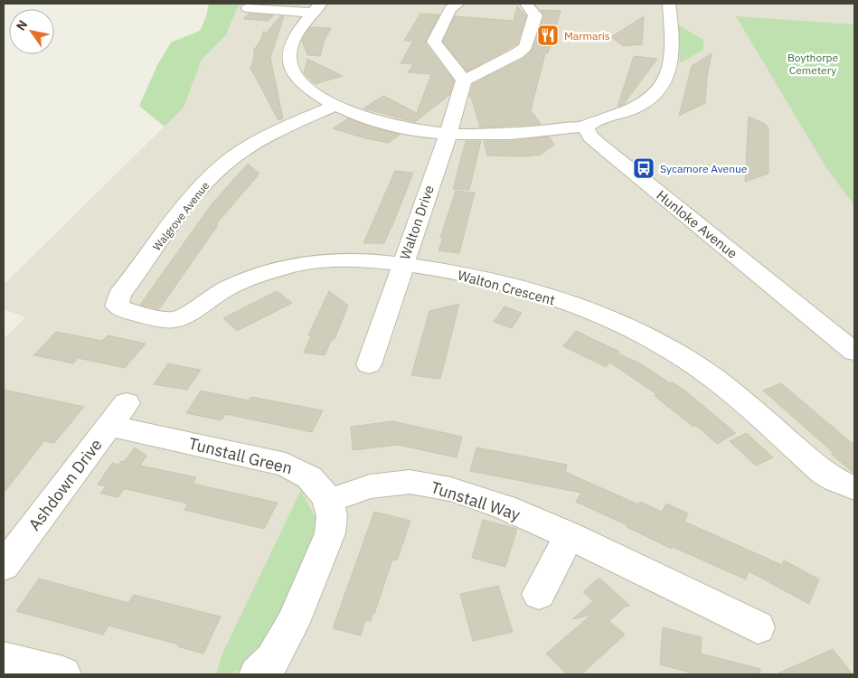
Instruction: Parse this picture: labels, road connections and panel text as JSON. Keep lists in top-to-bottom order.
{
  "streets": {
    "street": [
      "Walgrove Avenue",
      "Walton Drive",
      "Hunloke Avenue",
      "Walton Crescent",
      "Tunstall Green",
      "Ashdown Drive",
      "Tunstall Way"
    ]
  },
  "crossings": [
    ["Walgrove Avenue", "Walton Crescent"],
    ["Walton Drive", "Walton Crescent"],
    ["Tunstall Green", "Ashdown Drive"],
    ["Tunstall Green", "Tunstall Way"]
  ],
  "parks": ["Boythorpe Cemetery"],
  "places": {
    "restaurant": ["Marmaris"],
    "bus stop": ["Sycamore Avenue"]
  },
  "north": "top left"
}
